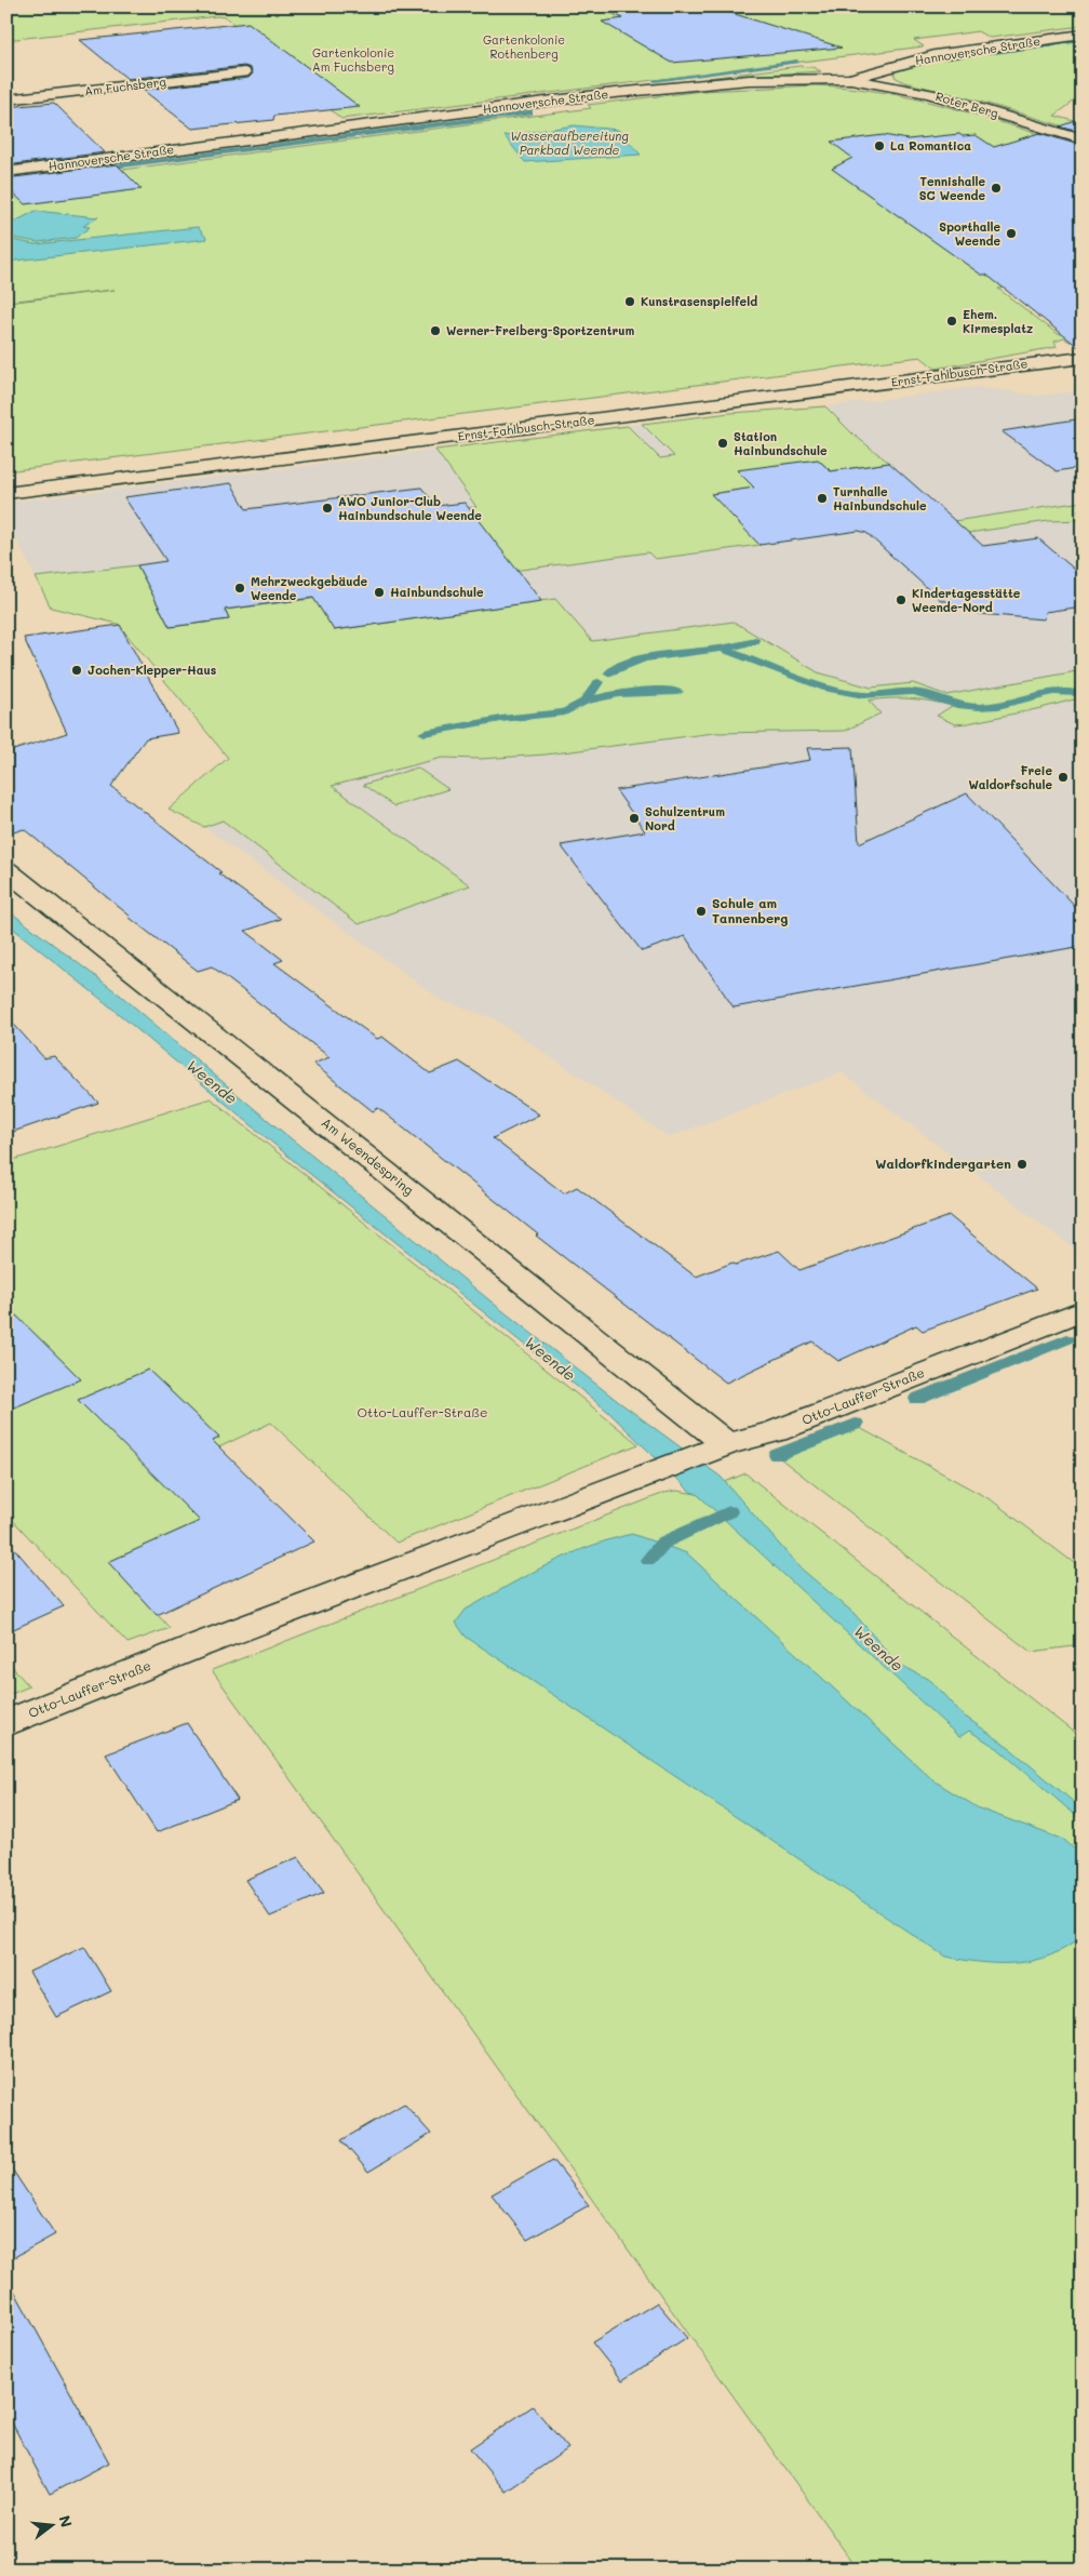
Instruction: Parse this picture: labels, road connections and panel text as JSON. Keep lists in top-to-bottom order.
{
  "streets": {
    "street": [
      "Hannoversche Straße",
      "Am Fuchsberg",
      "Roter Berg",
      "Ernst-Fahlbusch-Straße",
      "Am Weendespring",
      "Otto-Lauffer-Straße"
    ]
  },
  "crossings": [
    ["Hannoversche Straße", "Roter Berg"],
    ["Am Weendespring", "Otto-Lauffer-Straße"]
  ],
  "water": ["Wasseraufbereitung Parkbad Weende", "Weende"],
  "parks": ["Gartenkolonie Rothenberg", "Gartenkolonie Am Fuchsberg", "Otto-Lauffer-Straße"],
  "places": [
    "La Romantica",
    "Tennishalle SC Weende",
    "Sporthalle Weende",
    "Kunstrasenspielfeld",
    "Ehem. Kirmesplatz",
    "Werner-Freiberg-Sportzentrum",
    "Station Hainbundschule",
    "Turnhalle Hainbundschule",
    "AWO Junior-Club Hainbundschule Weende",
    "Mehrzweckgebäude Weende",
    "Hainbundschule",
    "Kindertagesstätte Weende-Nord",
    "Jochen-Klepper-Haus",
    "Freie Waldorfschule",
    "Schulzentrum Nord",
    "Schule am Tannenberg",
    "Waldorfkindergarten"
  ],
  "north": "right"
}
